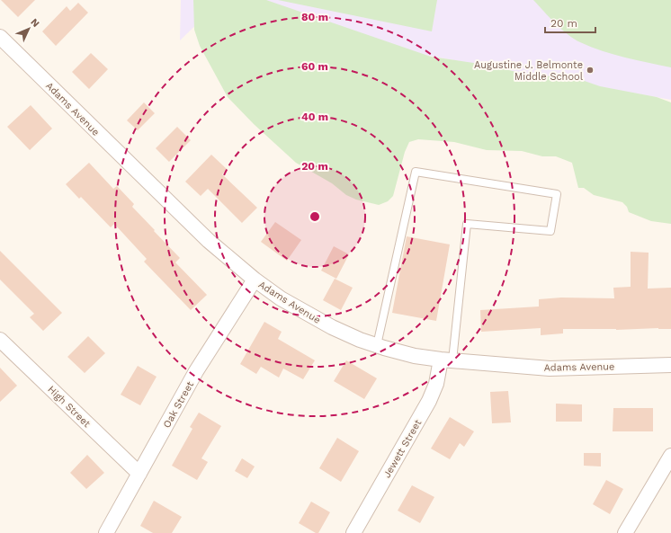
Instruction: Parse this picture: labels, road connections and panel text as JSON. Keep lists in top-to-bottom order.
{
  "streets": {
    "street": [
      "Adams Avenue",
      "Oak Street",
      "High Street",
      "Jewett Street"
    ]
  },
  "crossings": [
    ["Adams Avenue", "Oak Street"],
    ["Adams Avenue", "Jewett Street"],
    ["Oak Street", "High Street"]
  ],
  "places": ["Augustine J. Belmonte Middle School"],
  "scale_bar": "20 m",
  "north": "top right",
  "rings": [
    "80 m",
    "60 m",
    "40 m",
    "20 m"
  ]
}
